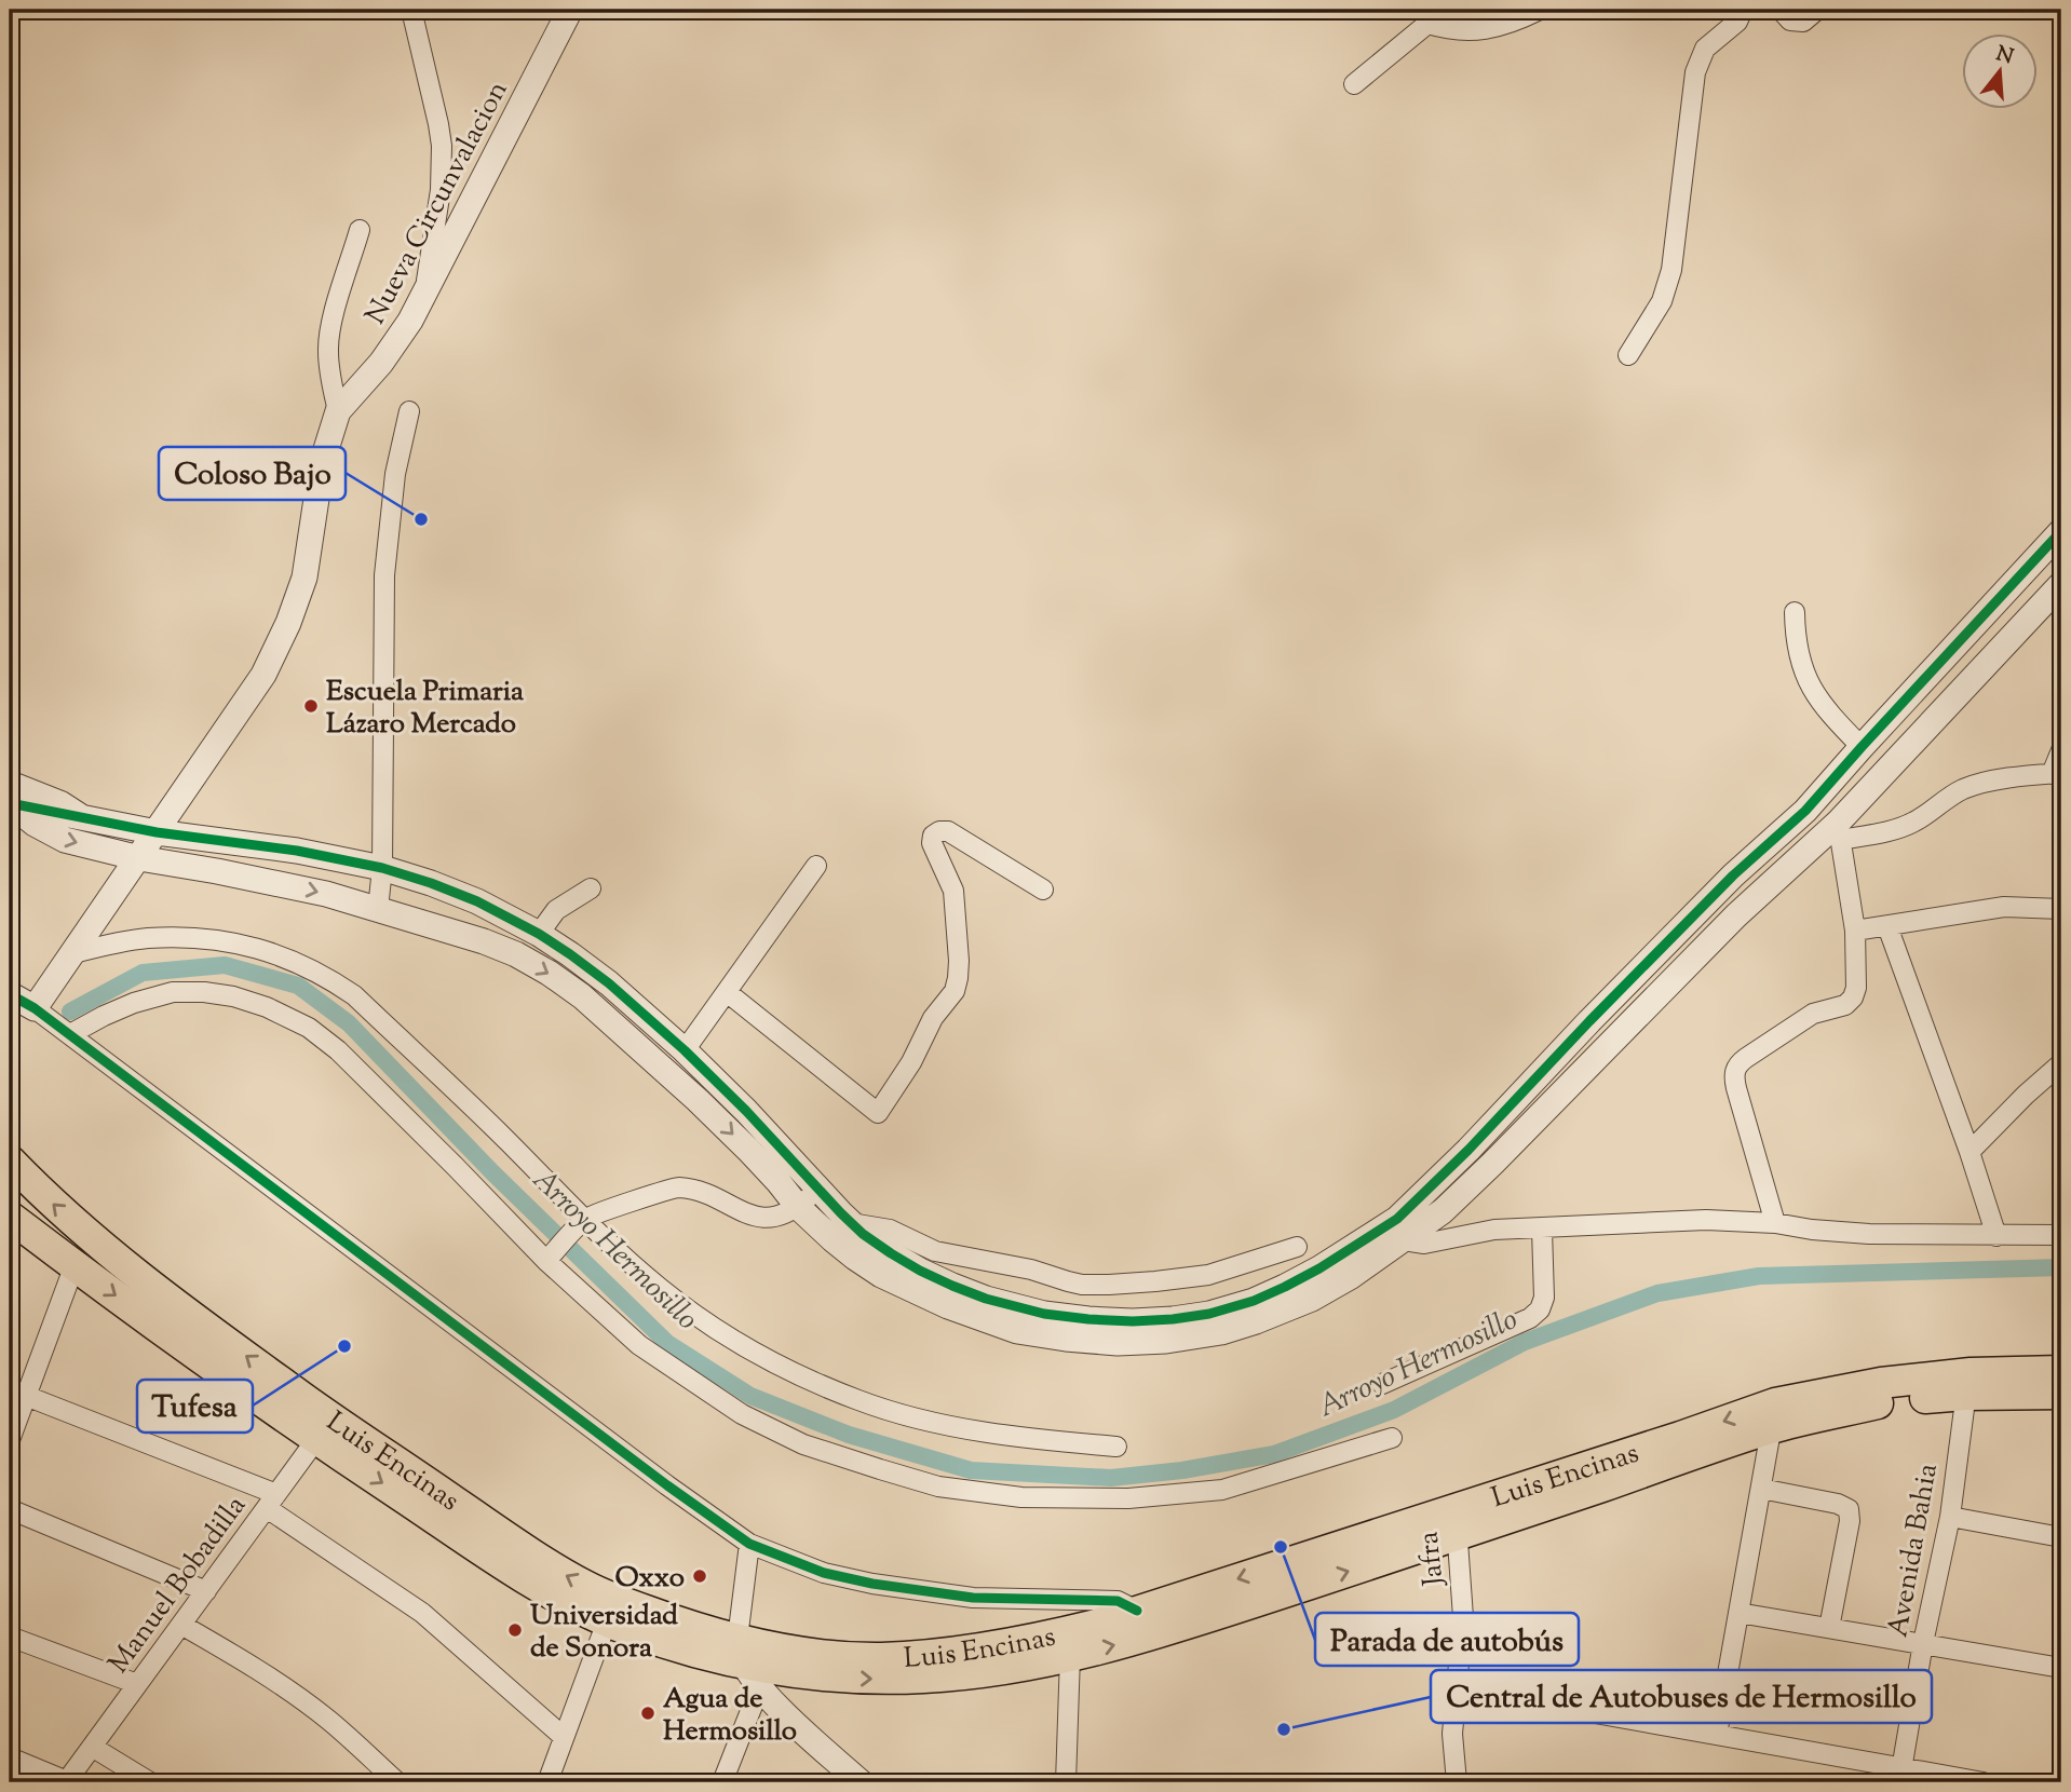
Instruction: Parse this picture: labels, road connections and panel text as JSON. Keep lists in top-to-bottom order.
{
  "streets": {
    "main road": ["Luis Encinas"],
    "street": [
      "Nueva Circunvalacion",
      "Avenida Bahia",
      "Jafra",
      "Manuel Bobadilla"
    ]
  },
  "crossings": [
    ["Luis Encinas", "Jafra"],
    ["Luis Encinas", "Manuel Bobadilla"]
  ],
  "water": ["Arroyo Hermosillo"],
  "places": [
    "Coloso Bajo",
    "Escuela Primaria Lázaro Mercado",
    "Tufesa",
    "Parada de autobús",
    "Oxxo",
    "Universidad de Sonora",
    "Agua de Hermosillo",
    "Central de Autobuses de Hermosillo"
  ],
  "north": "top"
}
